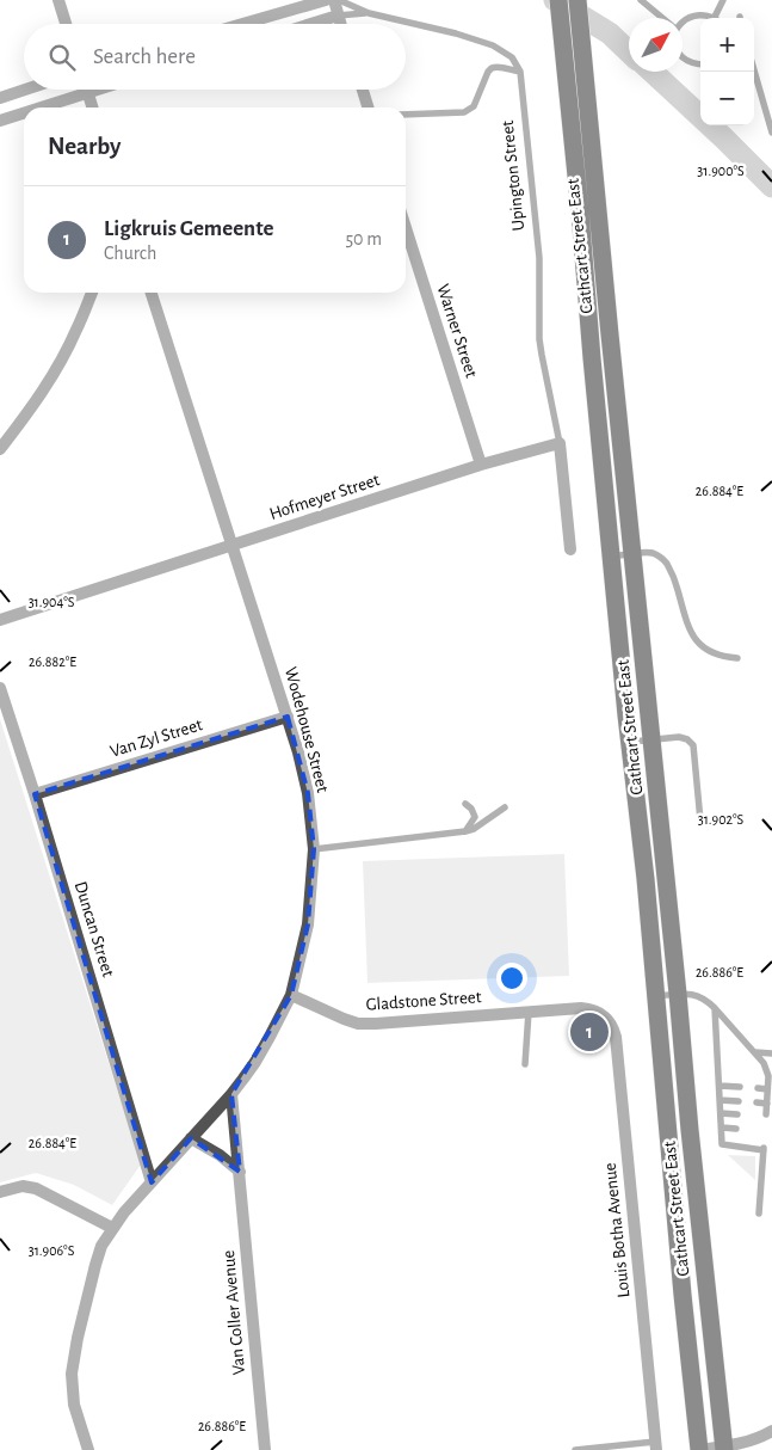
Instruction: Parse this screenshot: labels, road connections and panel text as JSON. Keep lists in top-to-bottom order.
{
  "streets": {
    "highway": ["Cathcart Street East"],
    "street": [
      "Warner Street",
      "Hofmeyer Street",
      "Wodehouse Street",
      "Van Zyl Street",
      "Duncan Street",
      "Gladstone Street",
      "Louis Botha Avenue",
      "Van Coller Avenue"
    ],
    "lane": ["Upington Street"]
  },
  "crossings": [
    ["Upington Street", "Hofmeyer Street"],
    ["Warner Street", "Hofmeyer Street"],
    ["Hofmeyer Street", "Wodehouse Street"],
    ["Wodehouse Street", "Van Zyl Street"],
    ["Wodehouse Street", "Duncan Street"],
    ["Wodehouse Street", "Gladstone Street"],
    ["Wodehouse Street", "Van Coller Avenue"],
    ["Van Zyl Street", "Duncan Street"],
    ["Gladstone Street", "Louis Botha Avenue"]
  ],
  "north": "top right",
  "page": {
    "map_buttons": ["+", "−"],
    "search": "Search here",
    "heading": "Nearby",
    "list": [
      {
        "mark": "1",
        "name": "Ligkruis Gemeente",
        "note": "Church",
        "value": "50 m"
      }
    ],
    "pins": "1"
  },
  "coordinates": [
    "31.900°S",
    "26.884°E",
    "31.904°S",
    "26.882°E",
    "31.902°S",
    "26.886°E",
    "31.906°S"
  ]
}
